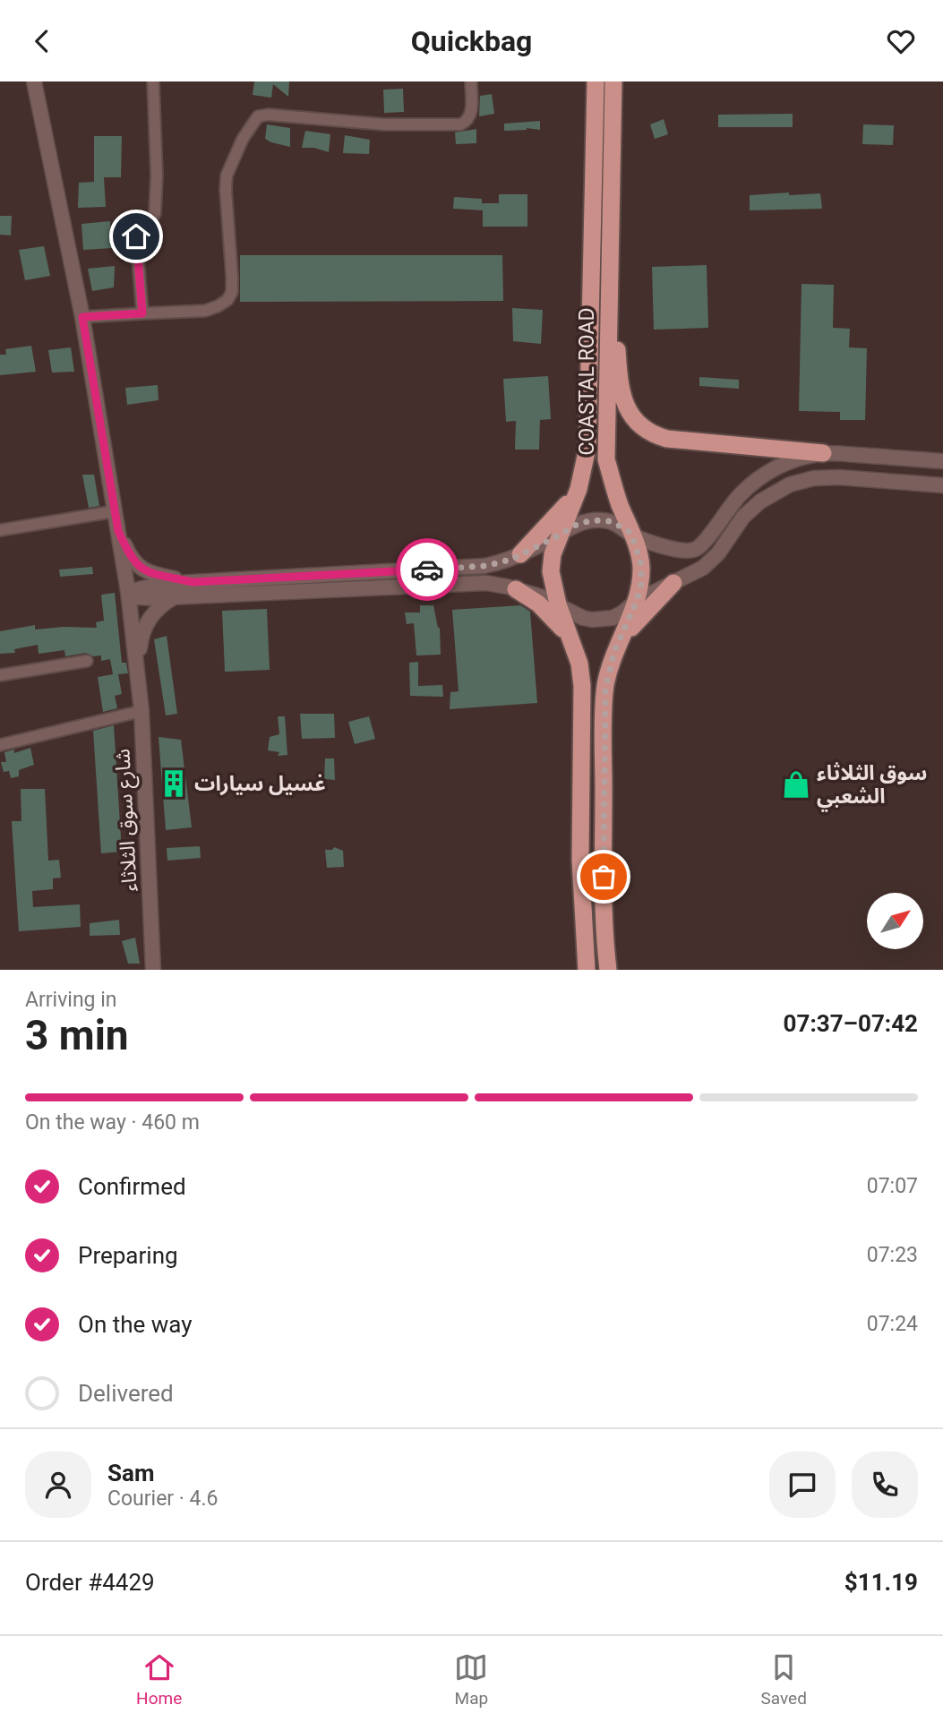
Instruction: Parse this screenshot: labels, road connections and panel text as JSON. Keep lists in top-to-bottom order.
{
  "streets": {
    "highway": ["COASTAL ROAD"],
    "street": ["شارع سوق الثلاثاء"]
  },
  "places": {
    "building": ["غسيل سيارات"],
    "shop": ["سوق الثلاثاء الشعبي"]
  },
  "north": "top right",
  "page": {
    "header": "Quickbag",
    "heading": ["3 min", "Arriving in", "07:37–07:42"],
    "panel": [
      "Sam",
      "Courier · 4.6",
      "Order #4429",
      "$11.19"
    ],
    "bar": "On the way · 460 m",
    "list": [
      ["Confirmed", "07:07"],
      ["Preparing", "07:23"],
      ["On the way", "07:24"],
      "Delivered"
    ],
    "tabs": ["Home", "Map", "Saved"]
  }
}
